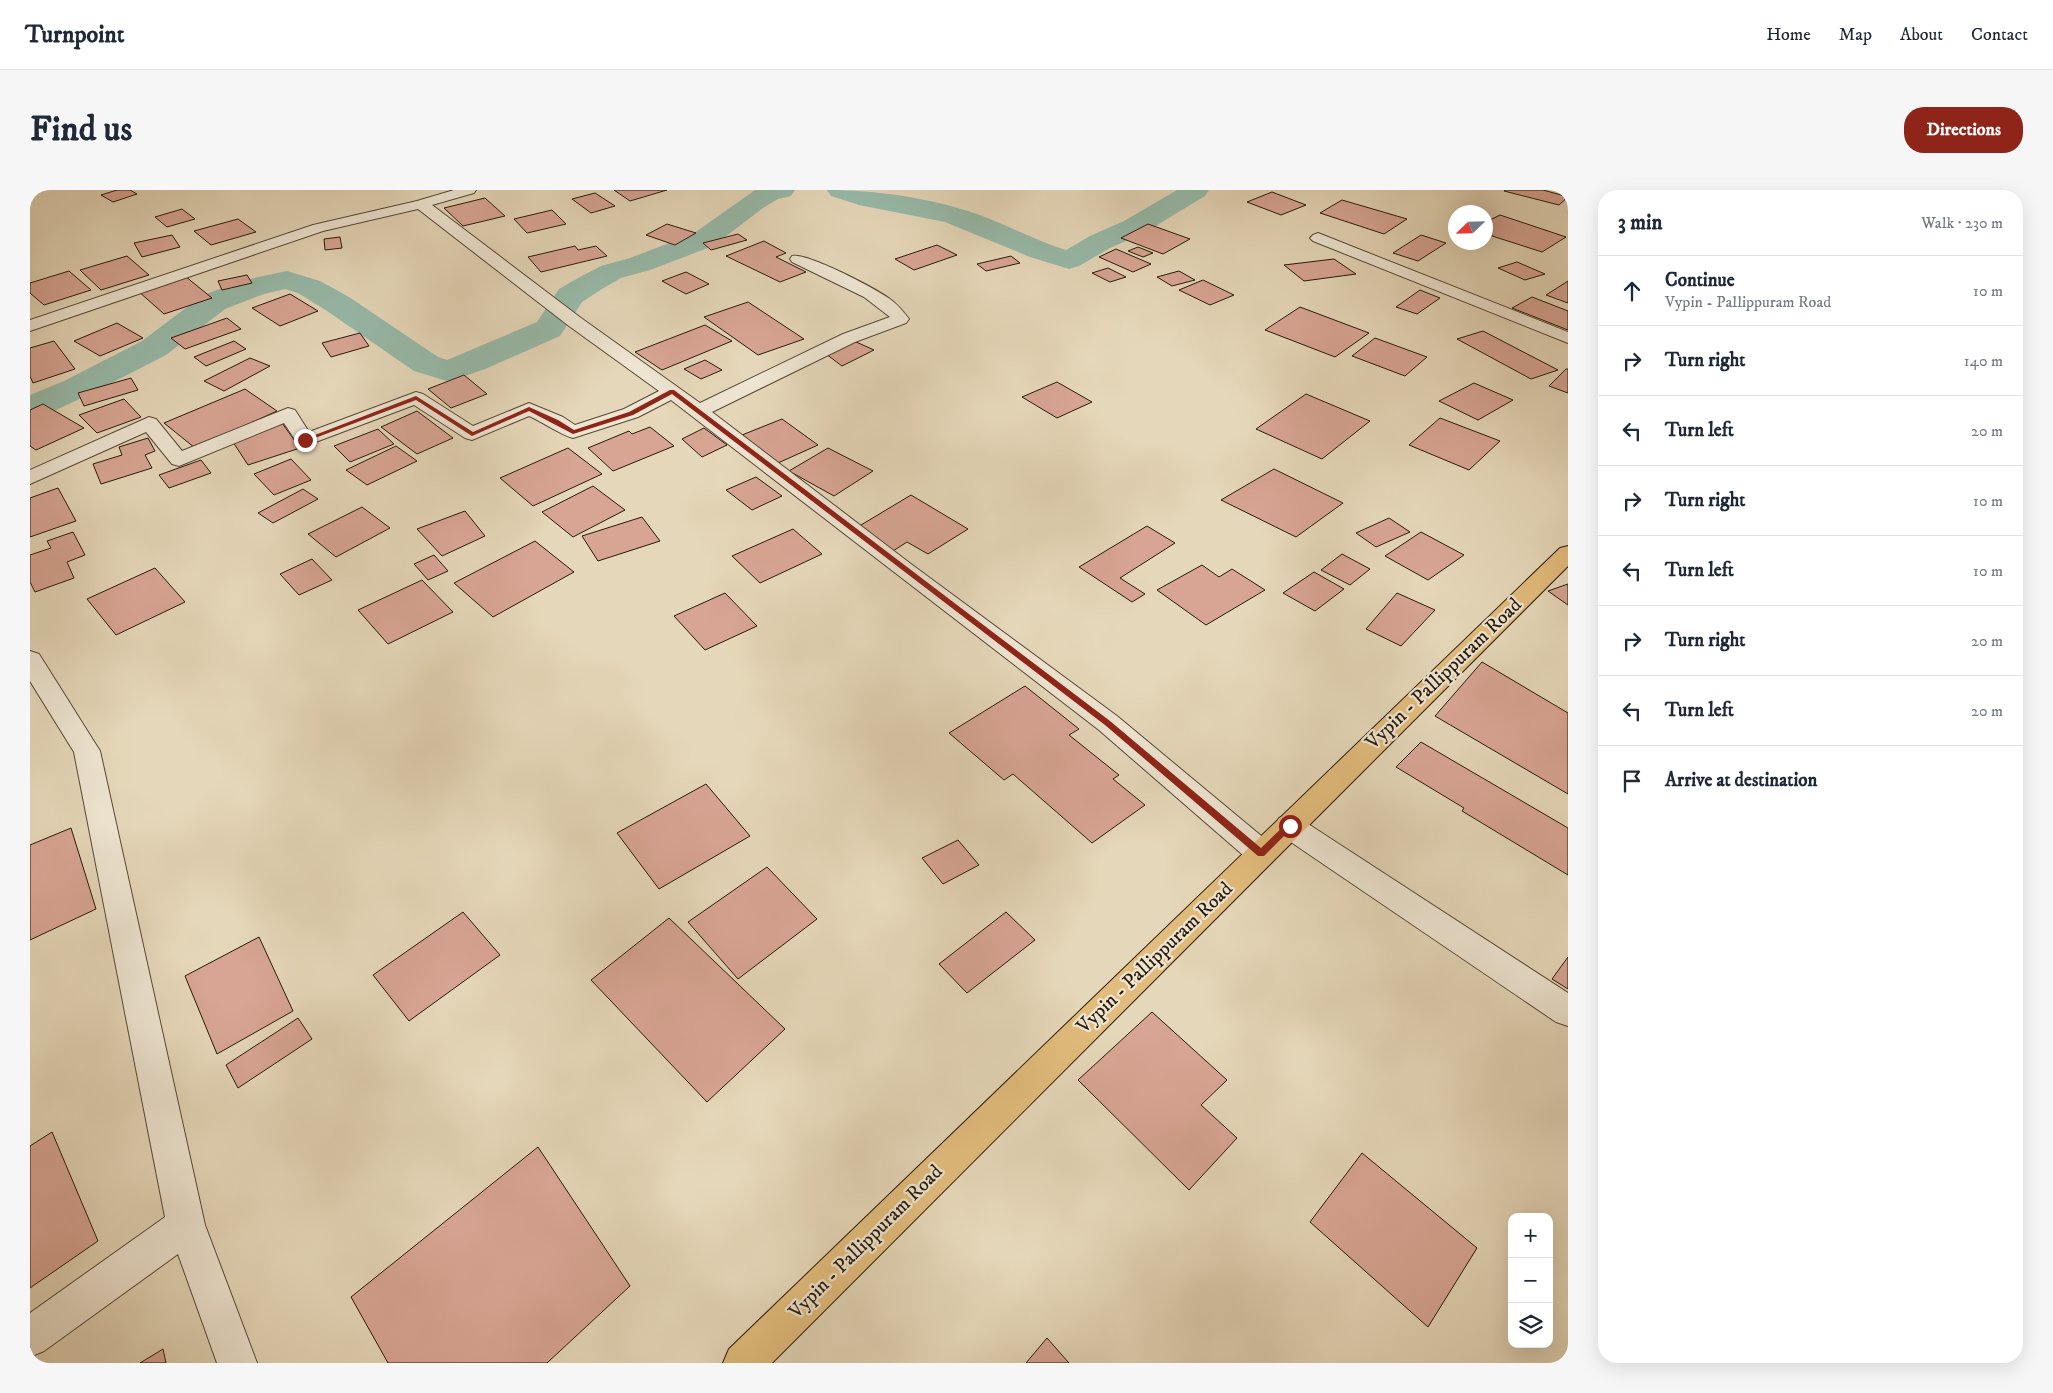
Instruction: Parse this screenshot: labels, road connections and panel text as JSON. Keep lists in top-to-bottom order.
{
  "streets": {
    "main road": ["Vypin - Pallippuram Road"]
  },
  "north": "bottom left",
  "page": {
    "header": "Turnpoint",
    "nav": [
      "Home",
      "Map",
      "About",
      "Contact"
    ],
    "buttons": "Directions",
    "title": "Find us",
    "heading": ["3 min", "Walk · 230 m"],
    "list": [
      ["Continue", "Vypin - Pallippuram Road", "10 m"],
      ["Turn right", "140 m"],
      ["Turn left", "20 m"],
      ["Turn right", "10 m"],
      ["Turn left", "10 m"],
      ["Turn right", "20 m"],
      ["Turn left", "20 m"],
      "Arrive at destination"
    ],
    "map_buttons": ["+", "−"]
  }
}
